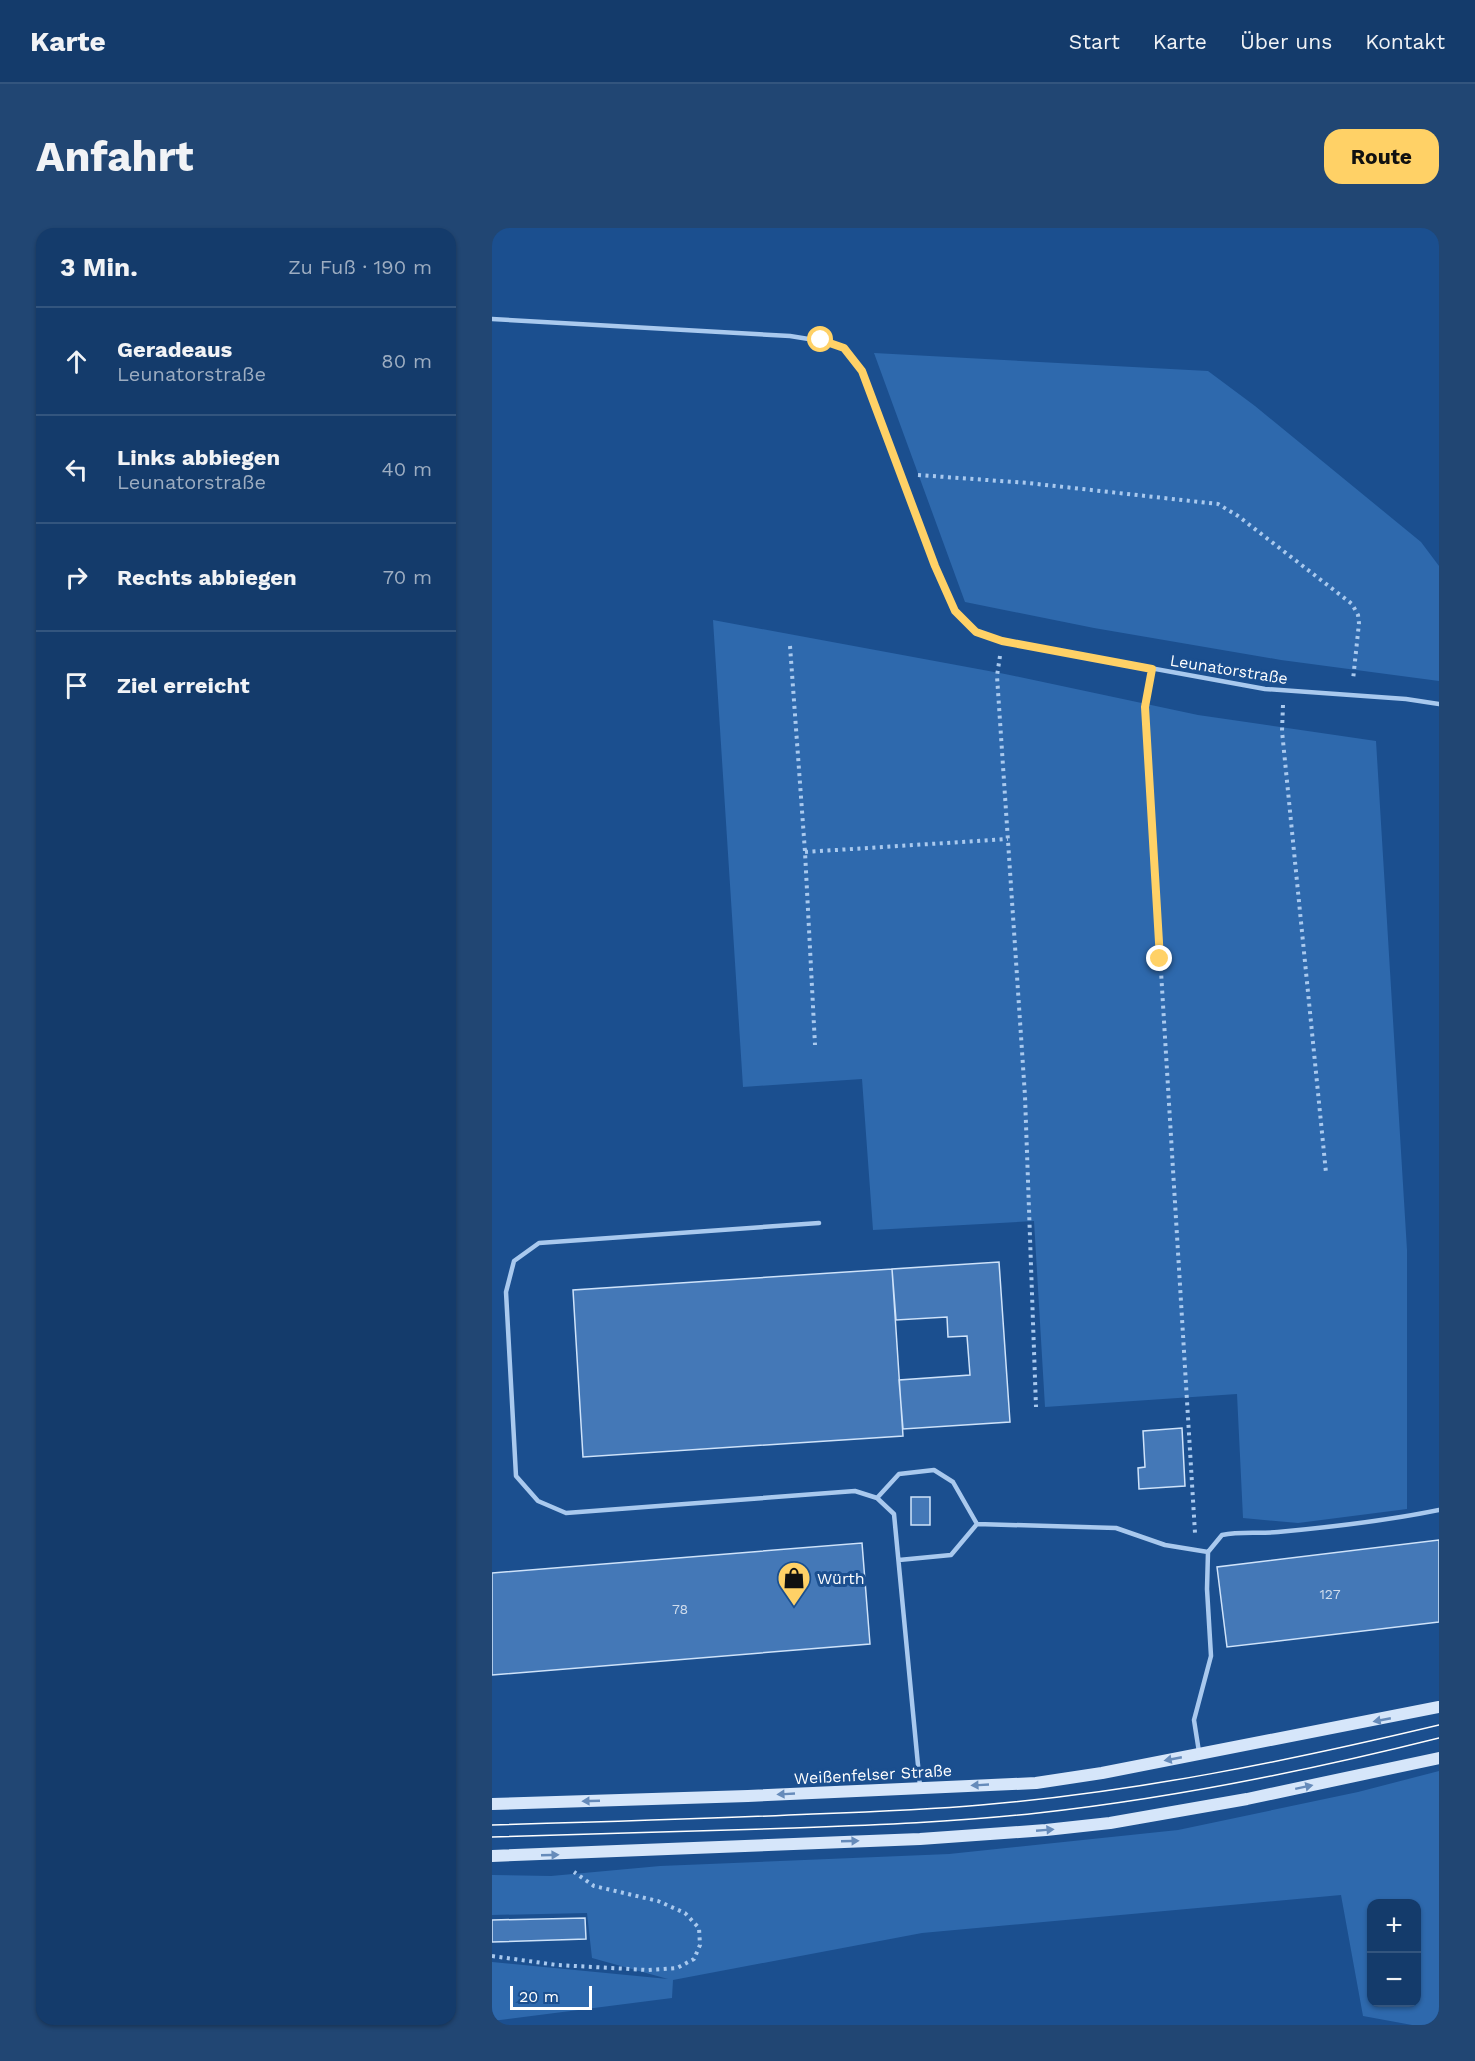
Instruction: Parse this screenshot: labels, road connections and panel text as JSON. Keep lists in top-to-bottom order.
{
  "streets": {
    "main road": ["Weißenfelser Straße"],
    "lane": ["Leunatorstraße"]
  },
  "places": {
    "shop": ["Würth"]
  },
  "house_numbers": ["127", "78"],
  "scale_bar": "20 m",
  "page": {
    "header": "Karte",
    "nav": [
      "Start",
      "Karte",
      "Über uns",
      "Kontakt"
    ],
    "buttons": "Route",
    "title": "Anfahrt",
    "heading": ["3 Min.", "Zu Fuß · 190 m"],
    "list": [
      ["Geradeaus", "Leunatorstraße", "80 m"],
      ["Links abbiegen", "Leunatorstraße", "40 m"],
      ["Rechts abbiegen", "70 m"],
      "Ziel erreicht"
    ],
    "map_buttons": ["+", "−"],
    "scale": "20 m"
  }
}
